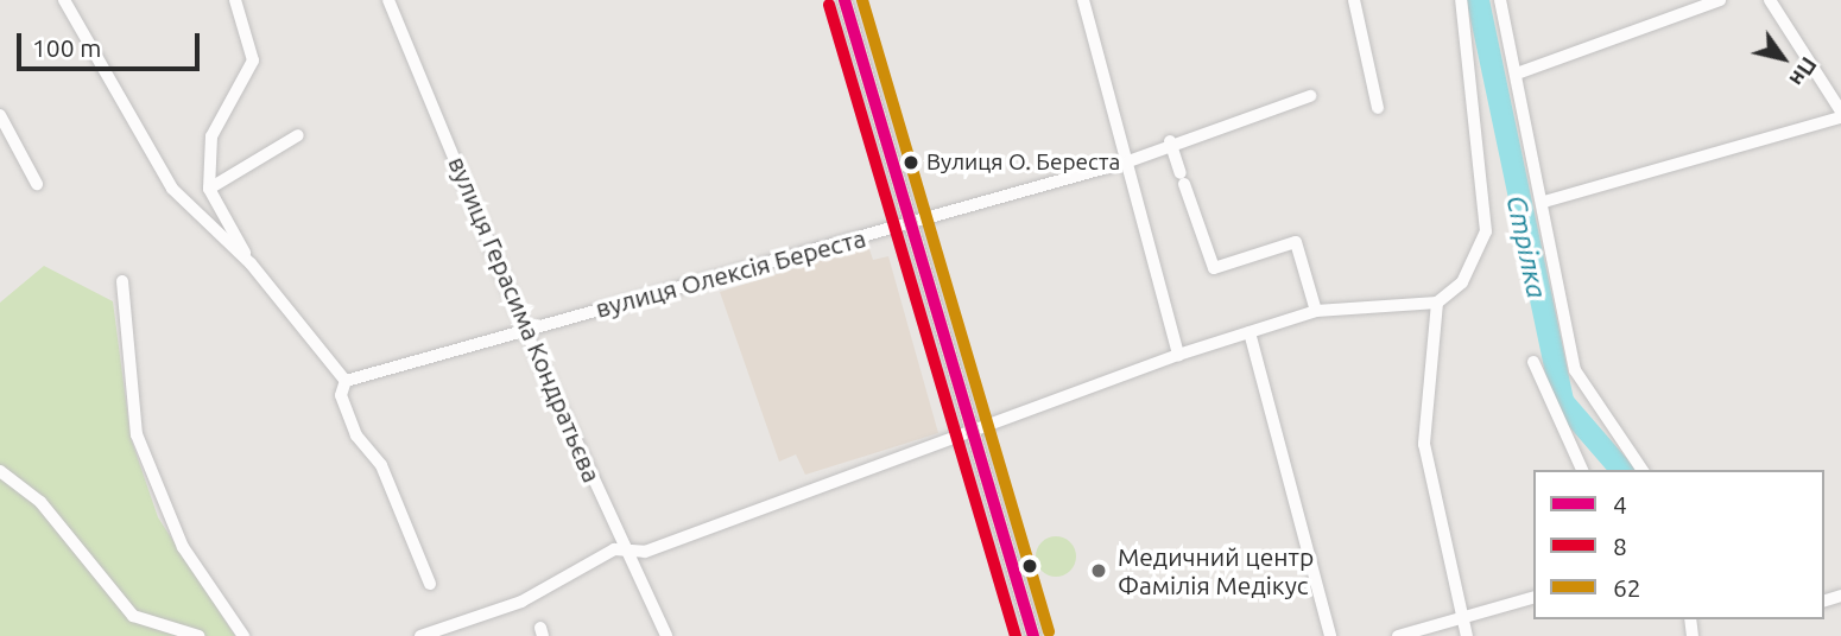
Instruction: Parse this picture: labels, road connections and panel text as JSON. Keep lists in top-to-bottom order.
{
  "streets": {
    "street": ["вулиця Олексія Береста", "вулиця Герасима Кондратьєва"]
  },
  "crossings": [
    ["вулиця Олексія Береста", "вулиця Герасима Кондратьєва"]
  ],
  "water": ["Стрілка"],
  "places": ["Вулиця О. Береста", "Медичний центр Фамілія Медікус"],
  "lines": ["transit line 4", "transit line 62", "transit line 8"],
  "legend": ["4", "8", "62"],
  "scale_bar": "100 m",
  "north": "bottom right"
}
